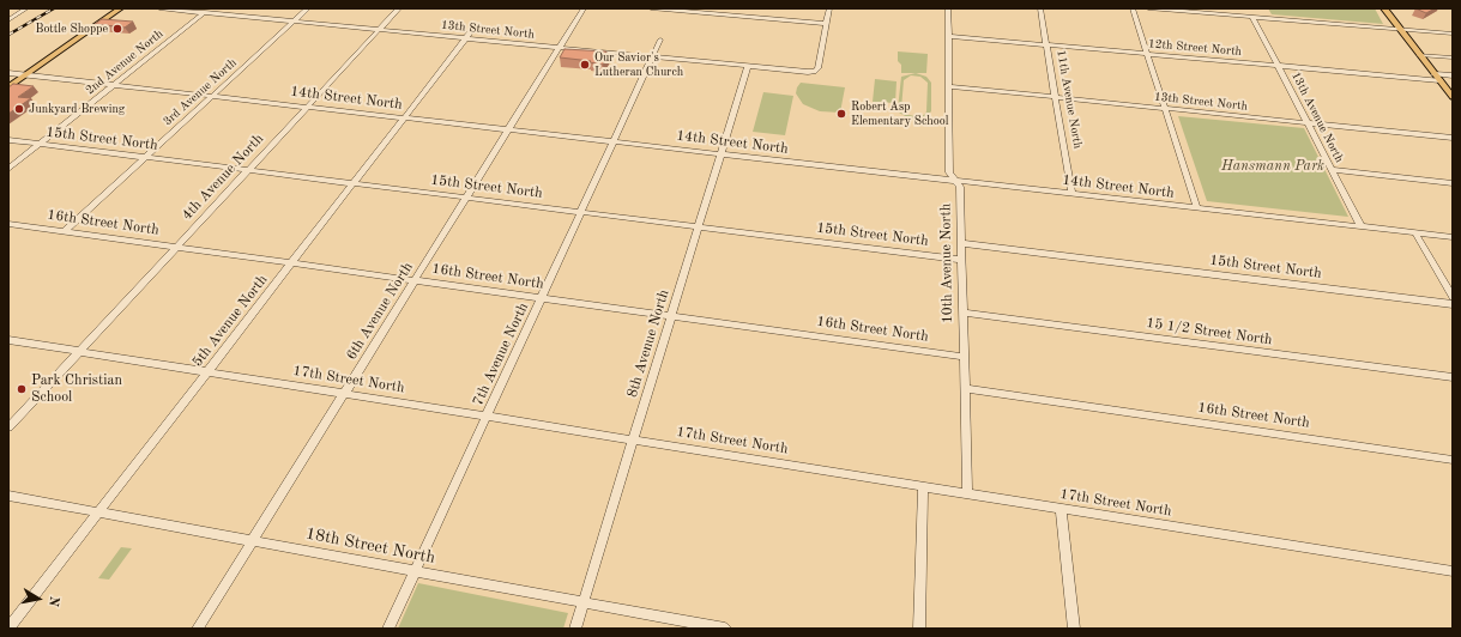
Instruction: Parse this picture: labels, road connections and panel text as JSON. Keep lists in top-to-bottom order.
{
  "streets": {
    "street": [
      "13th Street North",
      "12th Street North",
      "2nd Avenue North",
      "3rd Avenue North",
      "14th Street North",
      "11th Avenue North",
      "13th Avenue North",
      "15th Street North",
      "4th Avenue North",
      "16th Street North",
      "10th Avenue North",
      "6th Avenue North",
      "5th Avenue North",
      "15 1/2 Street North",
      "8th Avenue North",
      "7th Avenue North",
      "17th Street North",
      "18th Street North"
    ]
  },
  "crossings": [
    ["13th Street North", "2nd Avenue North"],
    ["13th Street North", "3rd Avenue North"],
    ["13th Street North", "11th Avenue North"],
    ["13th Street North", "13th Avenue North"],
    ["13th Street North", "4th Avenue North"],
    ["13th Street North", "10th Avenue North"],
    ["13th Street North", "6th Avenue North"],
    ["13th Street North", "5th Avenue North"],
    ["13th Street North", "8th Avenue North"],
    ["13th Street North", "7th Avenue North"],
    ["12th Street North", "11th Avenue North"],
    ["12th Street North", "13th Avenue North"],
    ["12th Street North", "10th Avenue North"],
    ["2nd Avenue North", "14th Street North"],
    ["2nd Avenue North", "15th Street North"],
    ["3rd Avenue North", "14th Street North"],
    ["3rd Avenue North", "15th Street North"],
    ["3rd Avenue North", "16th Street North"],
    ["14th Street North", "11th Avenue North"],
    ["14th Street North", "13th Avenue North"],
    ["14th Street North", "4th Avenue North"],
    ["14th Street North", "10th Avenue North"],
    ["14th Street North", "6th Avenue North"],
    ["14th Street North", "5th Avenue North"],
    ["14th Street North", "8th Avenue North"],
    ["14th Street North", "7th Avenue North"],
    ["15th Street North", "4th Avenue North"],
    ["15th Street North", "10th Avenue North"],
    ["15th Street North", "6th Avenue North"],
    ["15th Street North", "5th Avenue North"],
    ["15th Street North", "8th Avenue North"],
    ["15th Street North", "7th Avenue North"],
    ["4th Avenue North", "16th Street North"],
    ["4th Avenue North", "17th Street North"],
    ["16th Street North", "10th Avenue North"],
    ["16th Street North", "6th Avenue North"],
    ["16th Street North", "5th Avenue North"],
    ["16th Street North", "8th Avenue North"],
    ["16th Street North", "7th Avenue North"],
    ["10th Avenue North", "15 1/2 Street North"],
    ["10th Avenue North", "17th Street North"],
    ["6th Avenue North", "17th Street North"],
    ["6th Avenue North", "18th Street North"],
    ["5th Avenue North", "17th Street North"],
    ["5th Avenue North", "18th Street North"],
    ["8th Avenue North", "17th Street North"],
    ["8th Avenue North", "18th Street North"],
    ["7th Avenue North", "17th Street North"],
    ["7th Avenue North", "18th Street North"]
  ],
  "parks": ["Hansmann Park"],
  "places": [
    "Bottle Shoppe",
    "Our Savior's Lutheran Church",
    "Junkyard Brewing",
    "Robert Asp Elementary School",
    "Park Christian School"
  ],
  "north": "right"
}
